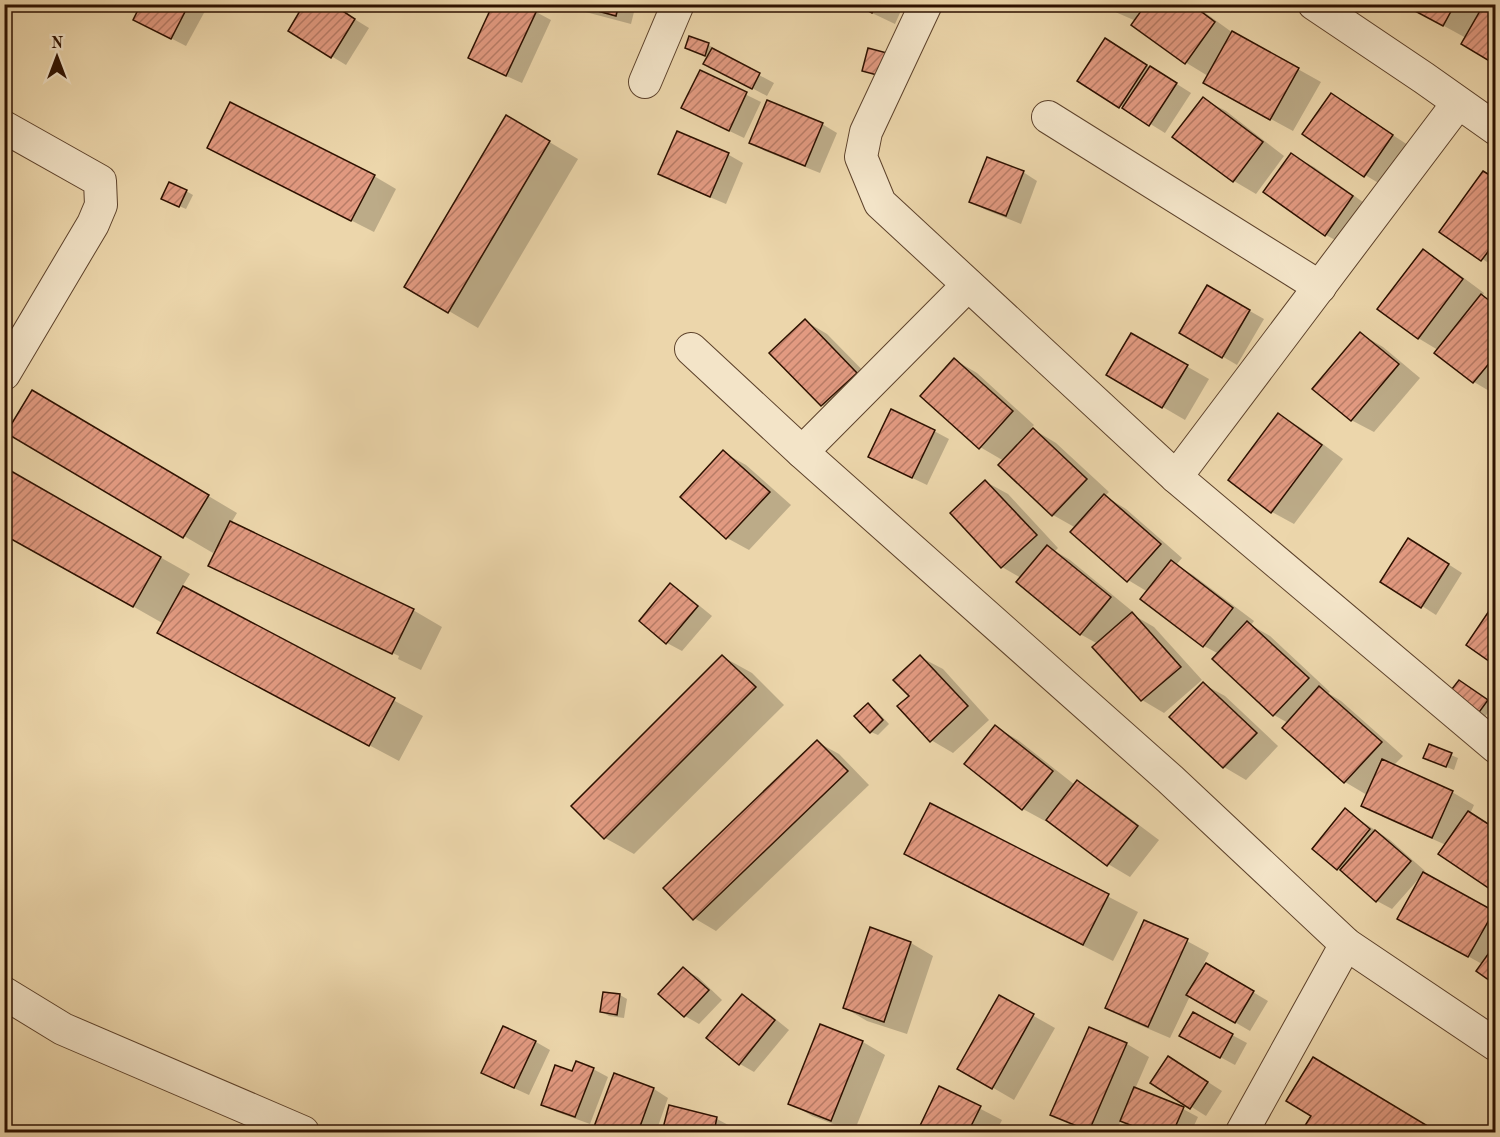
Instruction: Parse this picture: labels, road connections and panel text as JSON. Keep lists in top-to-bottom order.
{
  "north": "top"
}
